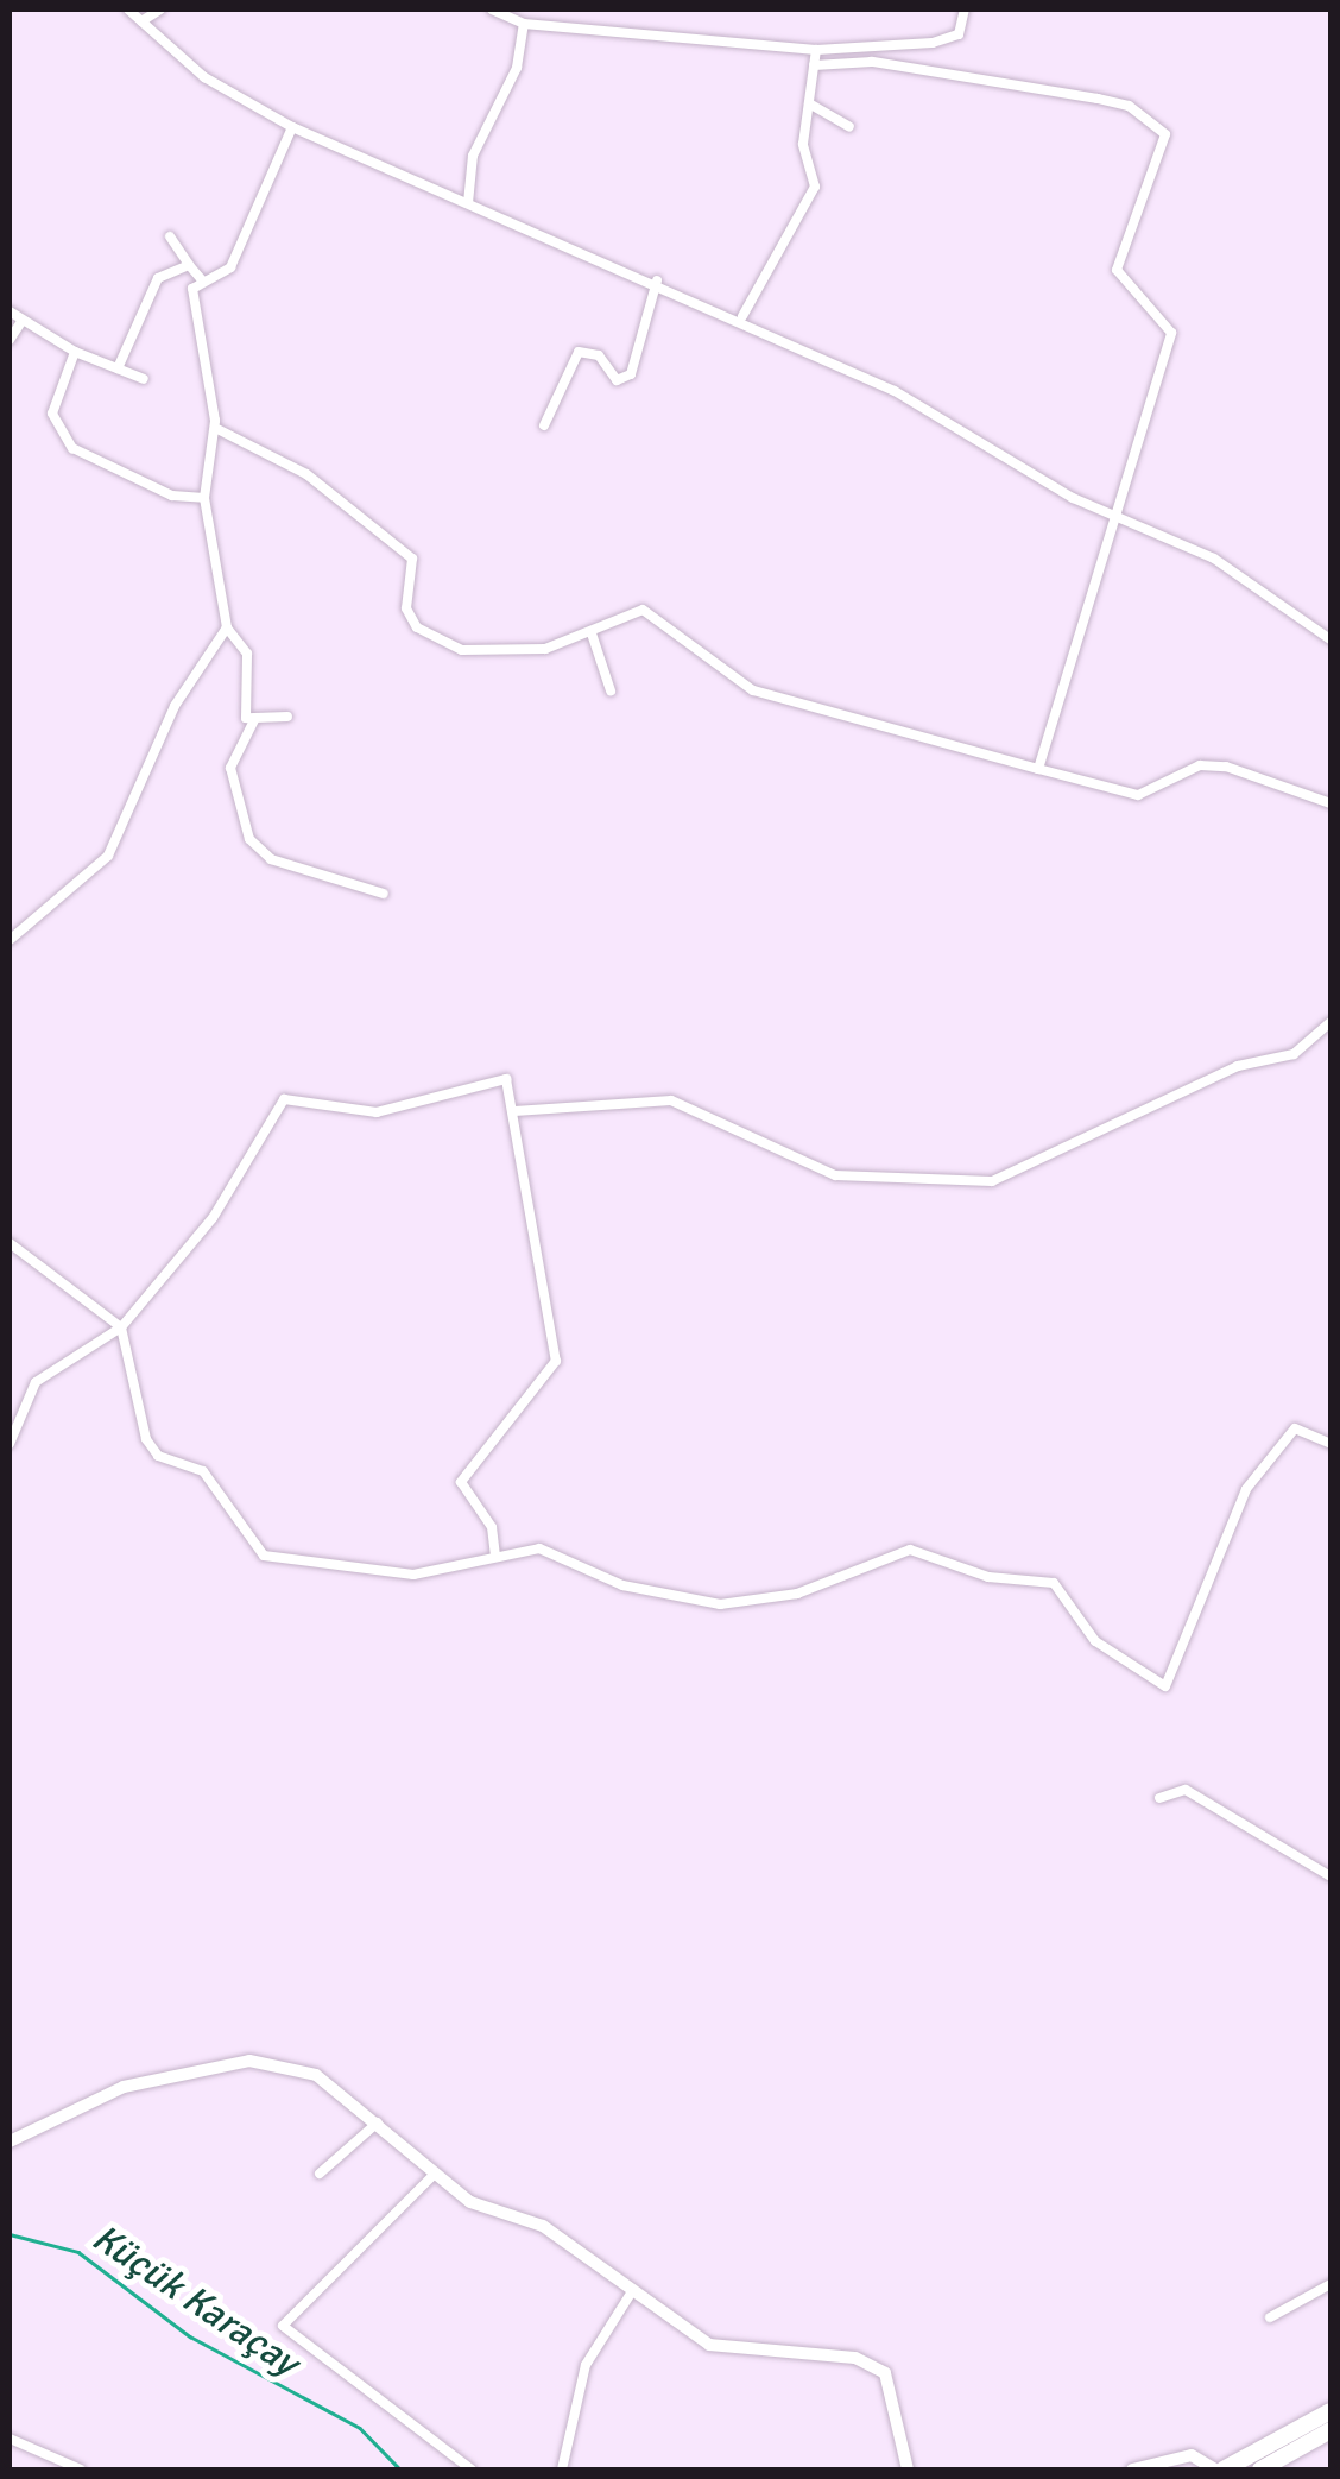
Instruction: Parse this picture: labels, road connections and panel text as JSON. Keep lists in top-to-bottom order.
{
  "water": ["Küçük Karaçay"]
}
